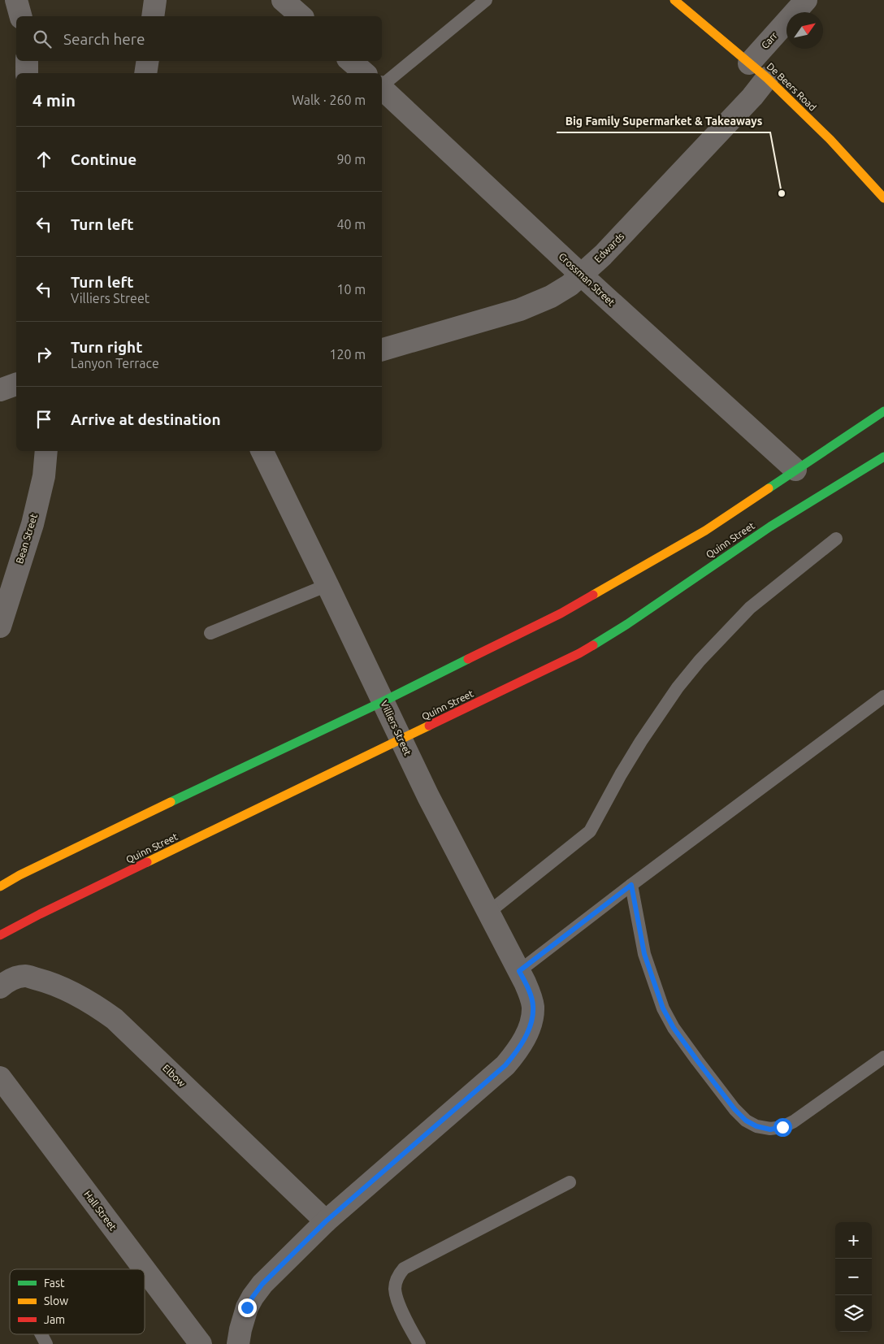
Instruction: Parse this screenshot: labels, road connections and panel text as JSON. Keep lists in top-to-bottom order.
{
  "streets": {
    "main road": ["De Beers Road", "Quinn Street"],
    "street": [
      "Carr",
      "Edwards",
      "Crossman Street",
      "Bean Street",
      "Villiers Street",
      "Elbow",
      "Hall Street"
    ]
  },
  "crossings": [
    ["Carr", "De Beers Road"],
    ["De Beers Road", "Edwards"],
    ["Edwards", "Crossman Street"],
    ["Quinn Street", "Villiers Street"],
    ["Villiers Street", "Elbow"]
  ],
  "places": ["Big Family Supermarket & Takeaways"],
  "legend": ["Fast", "Slow", "Jam"],
  "north": "top right",
  "page": {
    "search": "Search here",
    "heading": ["4 min", "Walk · 260 m"],
    "list": [
      ["Continue", "90 m"],
      ["Turn left", "40 m"],
      ["Turn left", "Villiers Street", "10 m"],
      ["Turn right", "Lanyon Terrace", "120 m"],
      "Arrive at destination"
    ],
    "map_buttons": ["+", "−"]
  }
}
